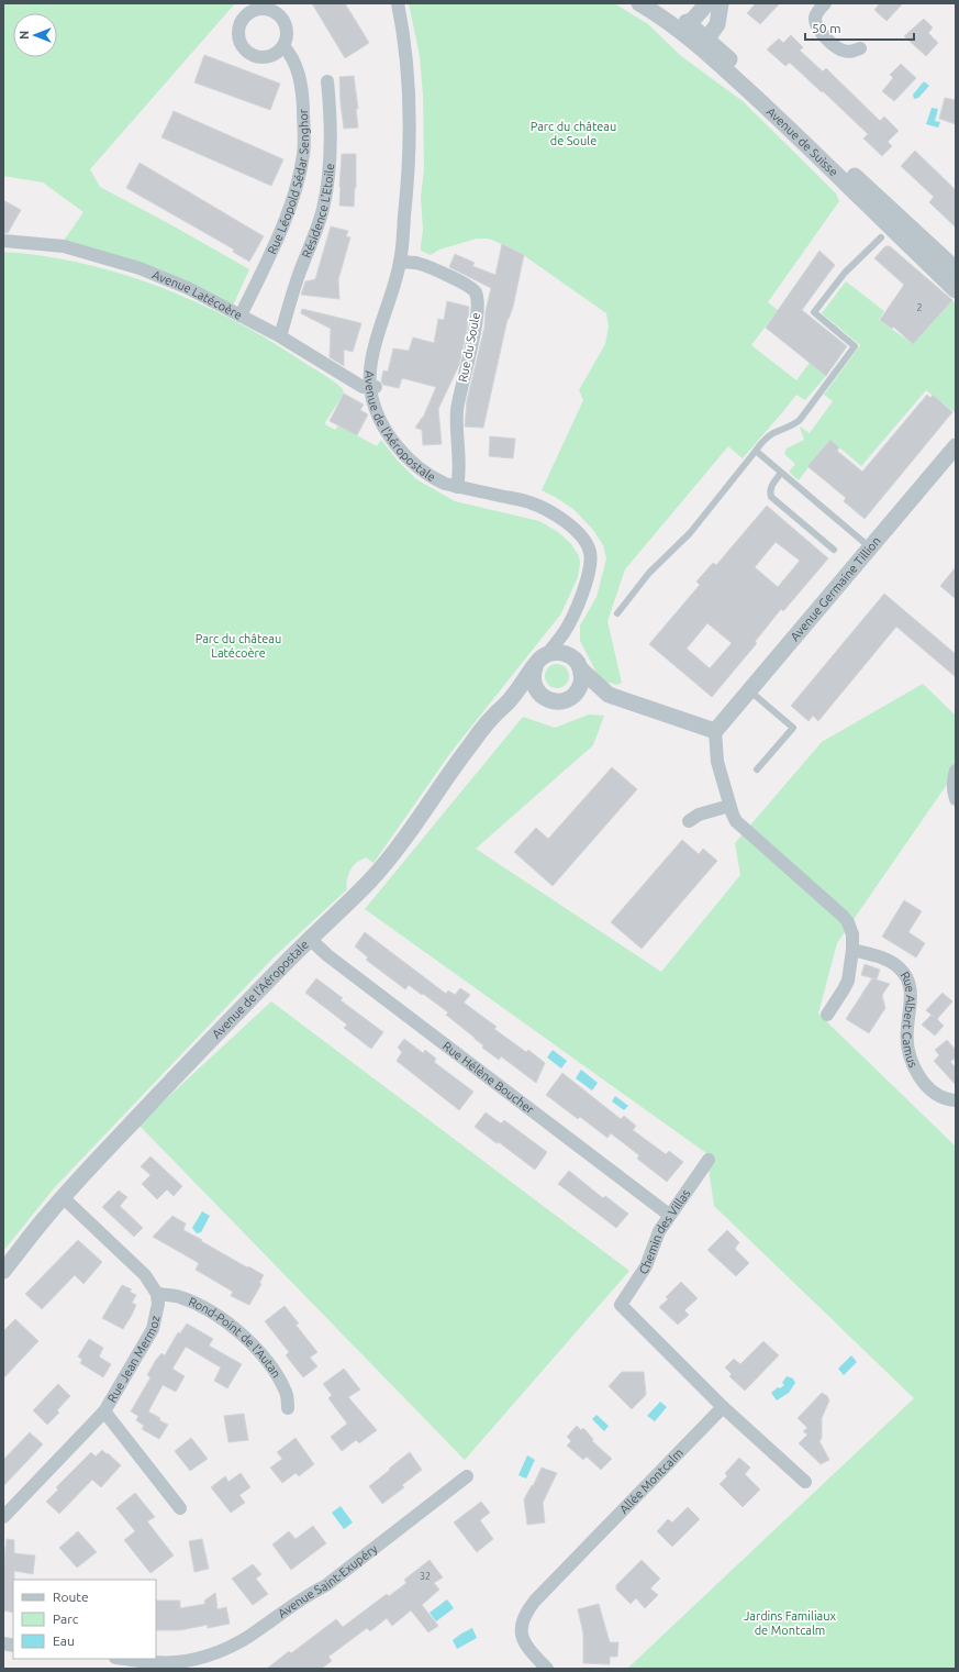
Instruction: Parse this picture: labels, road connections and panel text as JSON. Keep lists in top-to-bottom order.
{
  "streets": {
    "street": [
      "Avenue de Suisse",
      "Rue Léopold Sédar Senghor",
      "Résidence L'Etoile",
      "Avenue Latécoère",
      "Rue du Soule",
      "Avenue de l'Aéropostale",
      "Avenue Germaine Tillion",
      "Rue Albert Camus",
      "Rue Hélène Boucher",
      "Chemin des Villas",
      "Rond-Point de l'Autan",
      "Rue Jean Mermoz",
      "Allée Montcalm",
      "Avenue Saint-Exupéry"
    ]
  },
  "crossings": [
    ["Rue Léopold Sédar Senghor", "Avenue Latécoère"],
    ["Résidence L'Etoile", "Avenue Latécoère"],
    ["Avenue Latécoère", "Avenue de l'Aéropostale"],
    ["Rue du Soule", "Avenue de l'Aéropostale"],
    ["Avenue de l'Aéropostale", "Rue Hélène Boucher"],
    ["Rue Hélène Boucher", "Chemin des Villas"],
    ["Chemin des Villas", "Allée Montcalm"],
    ["Rond-Point de l'Autan", "Rue Jean Mermoz"]
  ],
  "parks": ["Parc du château de Soule", "Parc du château Latécoère", "Jardins Familiaux de Montcalm"],
  "house_numbers": ["2", "32"],
  "legend": ["Route", "Parc", "Eau"],
  "scale_bar": "50 m",
  "north": "left"
}
